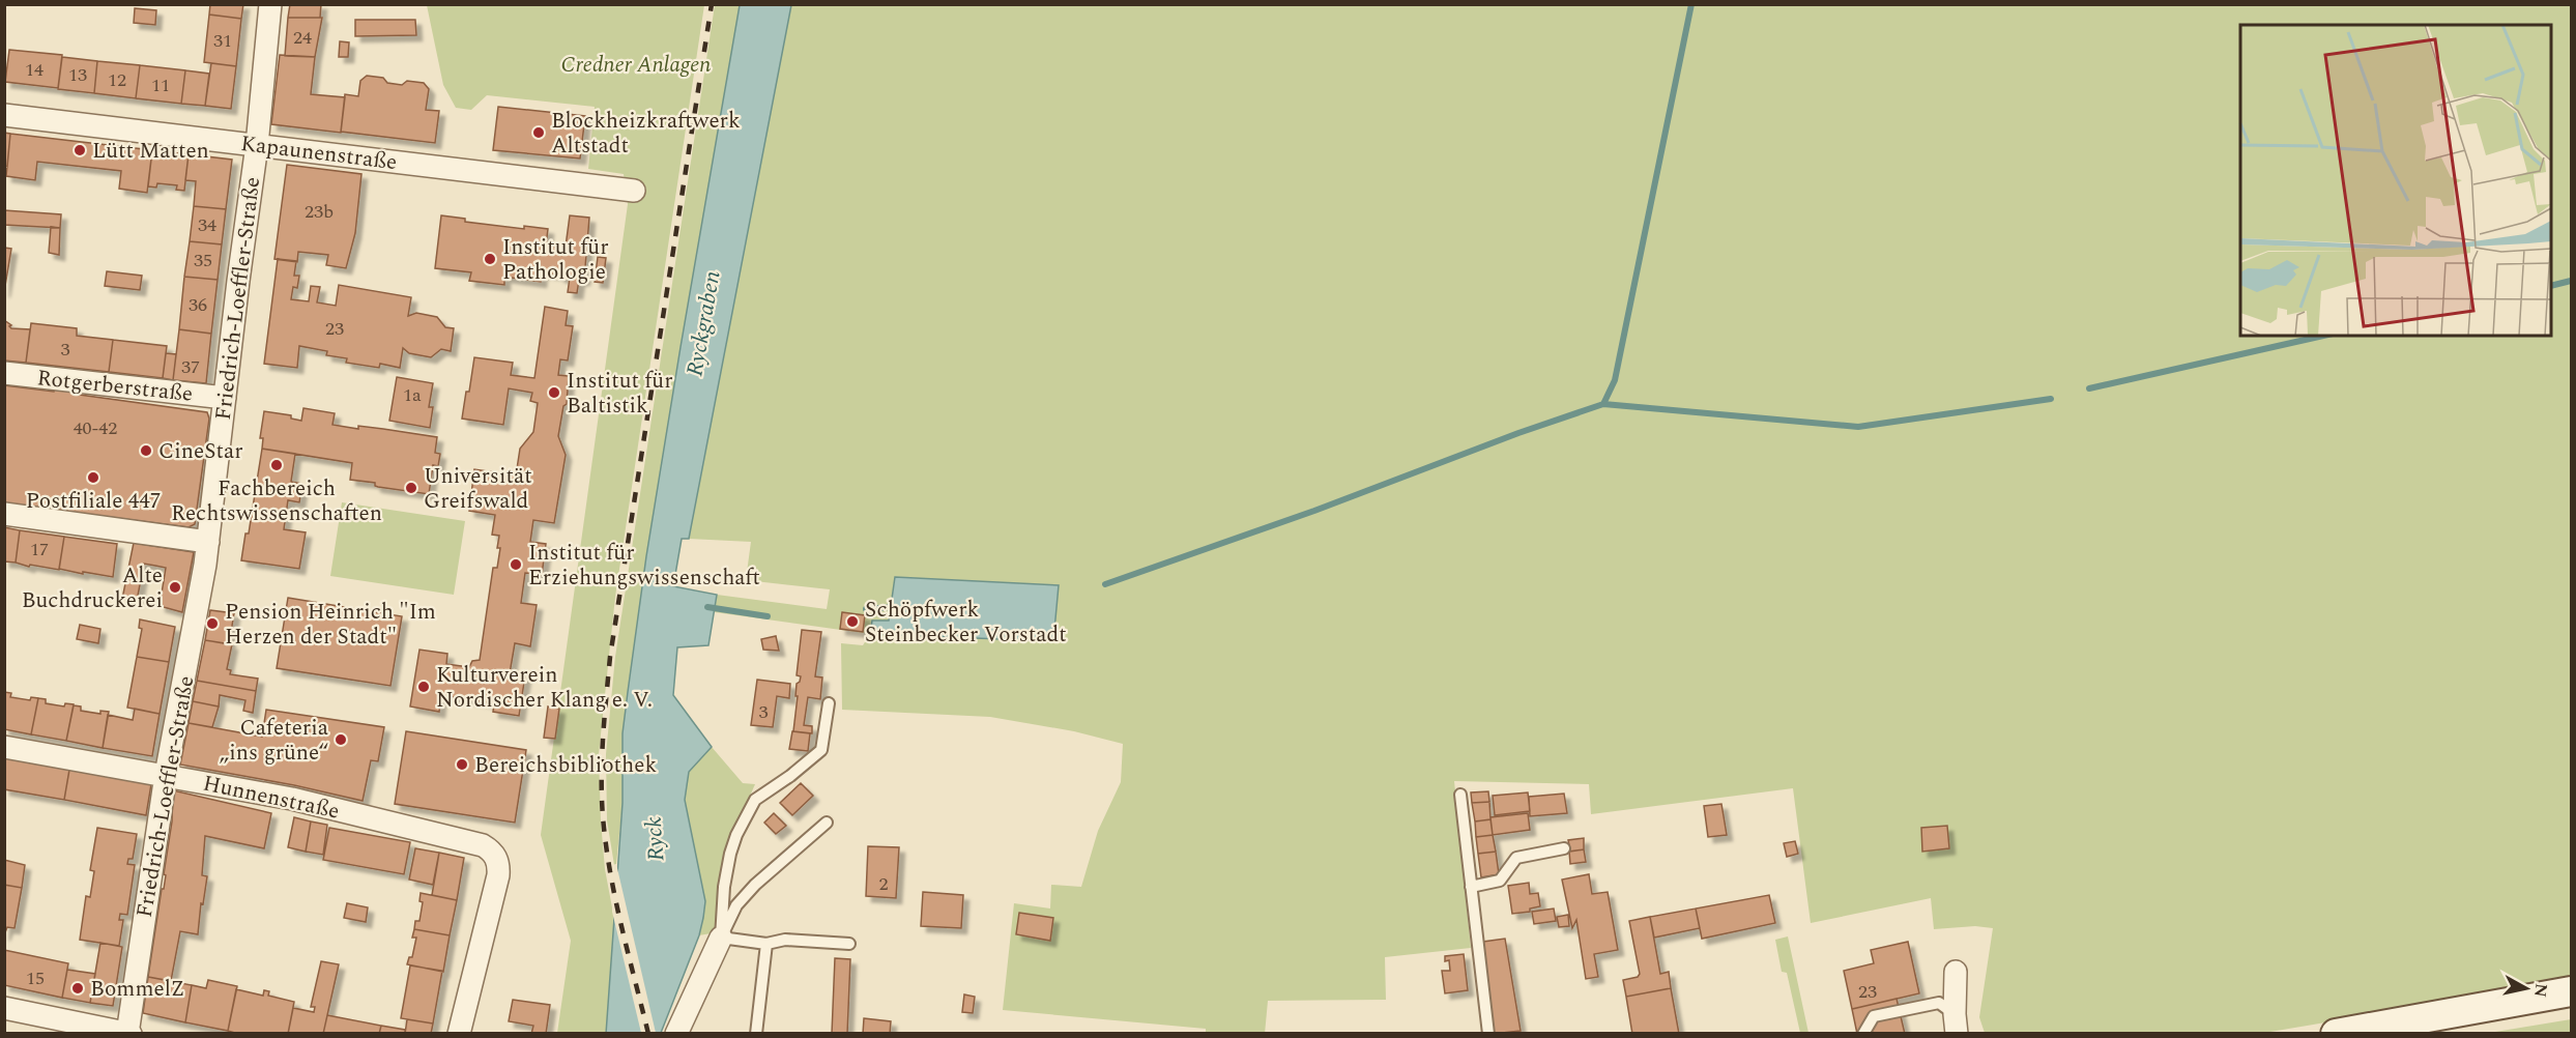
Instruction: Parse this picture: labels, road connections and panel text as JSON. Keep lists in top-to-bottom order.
{
  "streets": {
    "street": [
      "Kapaunenstraße",
      "Friedrich-Loeffler-Straße",
      "Rotgerberstraße",
      "Hunnenstraße"
    ]
  },
  "crossings": [
    ["Kapaunenstraße", "Friedrich-Loeffler-Straße"],
    ["Friedrich-Loeffler-Straße", "Rotgerberstraße"],
    ["Friedrich-Loeffler-Straße", "Hunnenstraße"]
  ],
  "water": ["Ryckgraben", "Ryck"],
  "parks": ["Credner Anlagen"],
  "places": [
    "Blockheizkraftwerk Altstadt",
    "Lütt Matten",
    "Institut für Pathologie",
    "Institut für Baltistik",
    "CineStar",
    "Fachbereich Rechtswissenschaften",
    "Postfiliale 447",
    "Universität Greifswald",
    "Institut für Erziehungswissenschaft",
    "Alte Buchdruckerei",
    "Schöpfwerk Steinbecker Vorstadt",
    "Pension Heinrich \"Im Herzen der Stadt\"",
    "Kulturverein Nordischer Klang e. V.",
    "Cafeteria „ins grüne“",
    "Bereichsbibliothek",
    "BommelZ"
  ],
  "house_numbers": [
    "24",
    "31",
    "14",
    "13",
    "12",
    "11",
    "23b",
    "34",
    "35",
    "36",
    "23",
    "3",
    "37",
    "1a",
    "40-42",
    "17",
    "3",
    "2",
    "15",
    "23"
  ],
  "north": "right"
}
